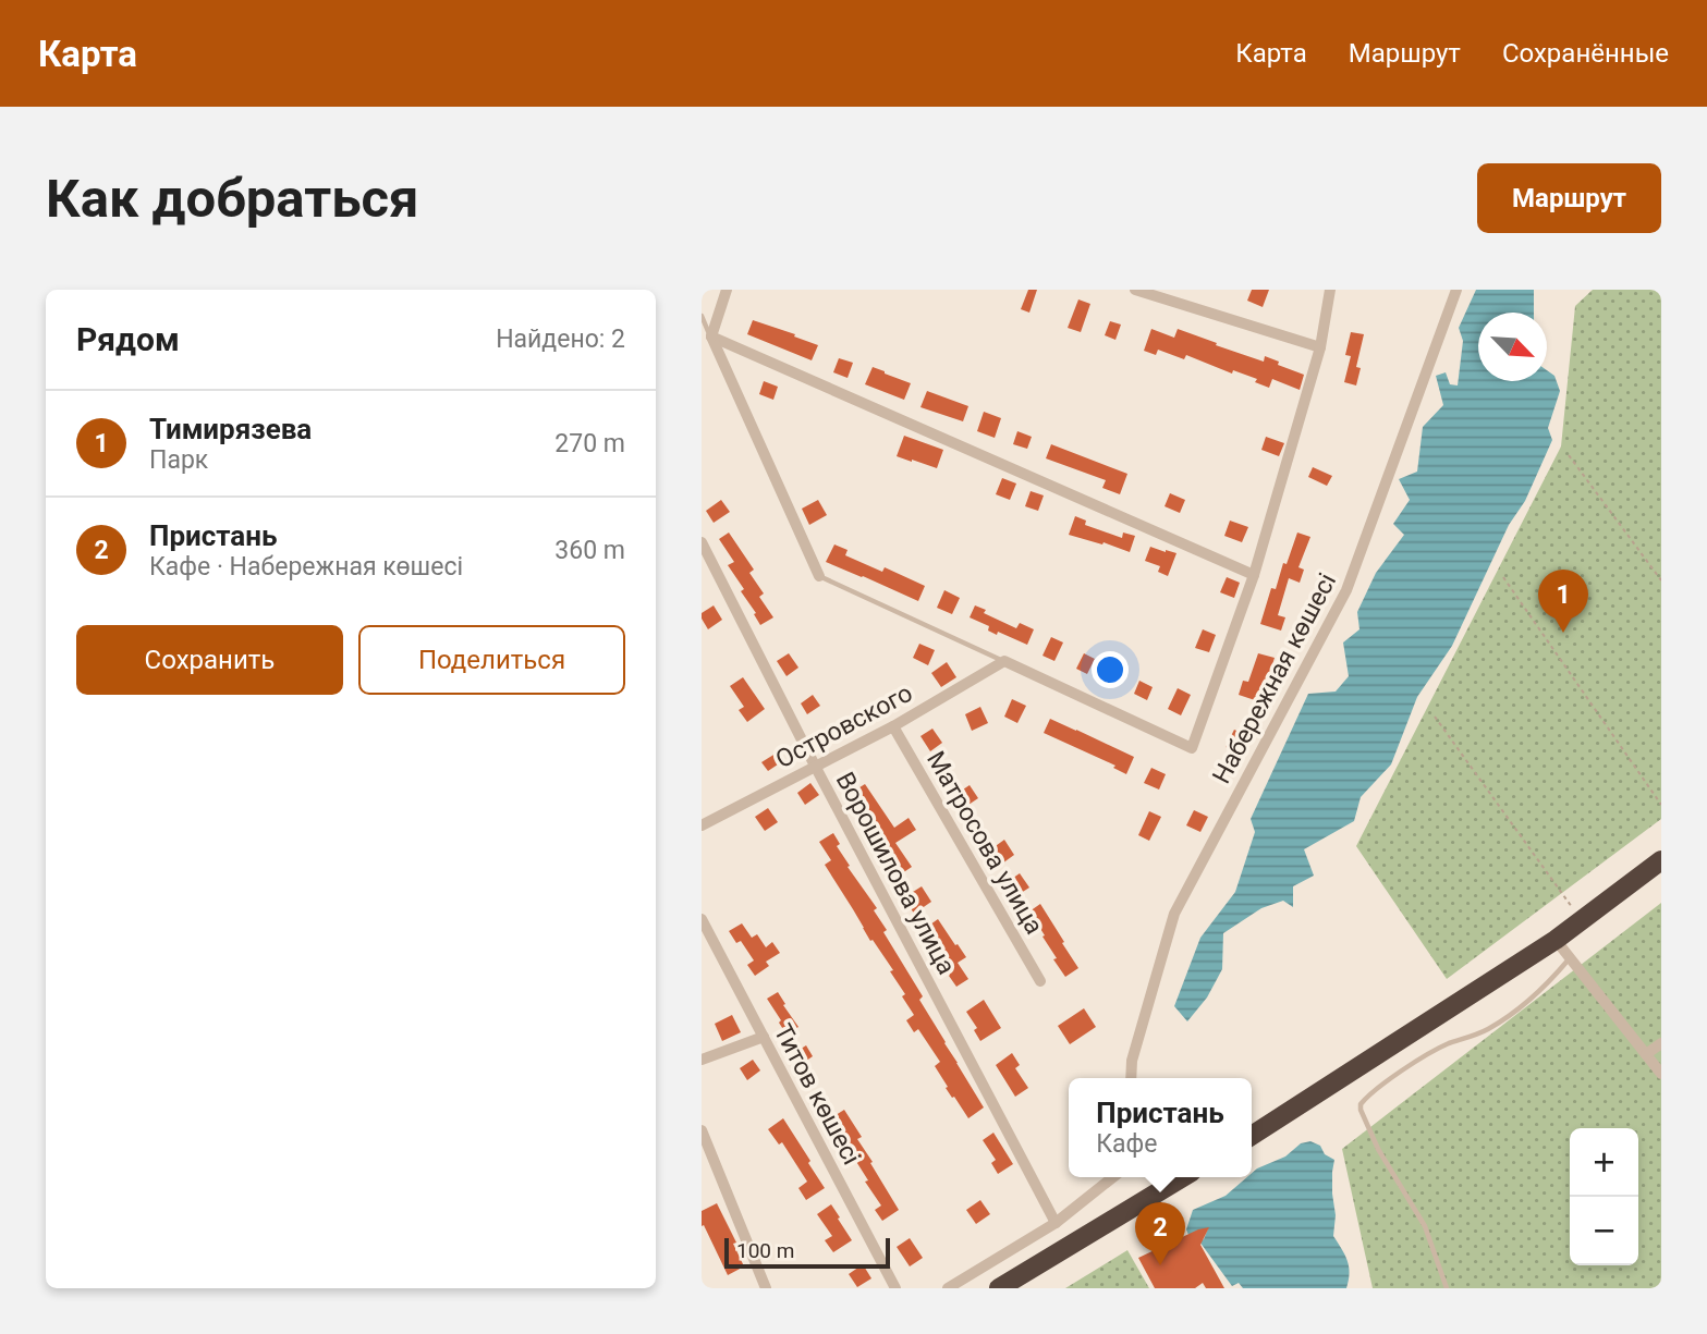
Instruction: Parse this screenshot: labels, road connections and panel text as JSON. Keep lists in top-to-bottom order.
{
  "streets": {
    "street": [
      "Набережная көшесі",
      "Островского",
      "Матросова улица",
      "Ворошилова улица",
      "Титов көшесі"
    ]
  },
  "crossings": [
    ["Набережная көшесі", "Островского"],
    ["Островского", "Матросова улица"],
    ["Островского", "Ворошилова улица"]
  ],
  "scale_bar": "100 m",
  "north": "bottom right",
  "page": {
    "header": "Карта",
    "nav": ["Карта", "Маршрут", "Сохранённые"],
    "buttons": [
      "Маршрут",
      ["Сохранить", "Поделиться"]
    ],
    "title": "Как добраться",
    "heading": ["Рядом", "Найдено: 2"],
    "list": [
      {
        "mark": "1",
        "name": "Тимирязева",
        "note": "Парк",
        "value": "270 m"
      },
      {
        "mark": "2",
        "name": "Пристань",
        "note": "Кафе · Набережная көшесі",
        "value": "360 m"
      }
    ],
    "pins": ["1", "2"],
    "popup": ["Пристань", "Кафе"],
    "map_buttons": ["+", "−"],
    "scale": "100 m"
  }
}
